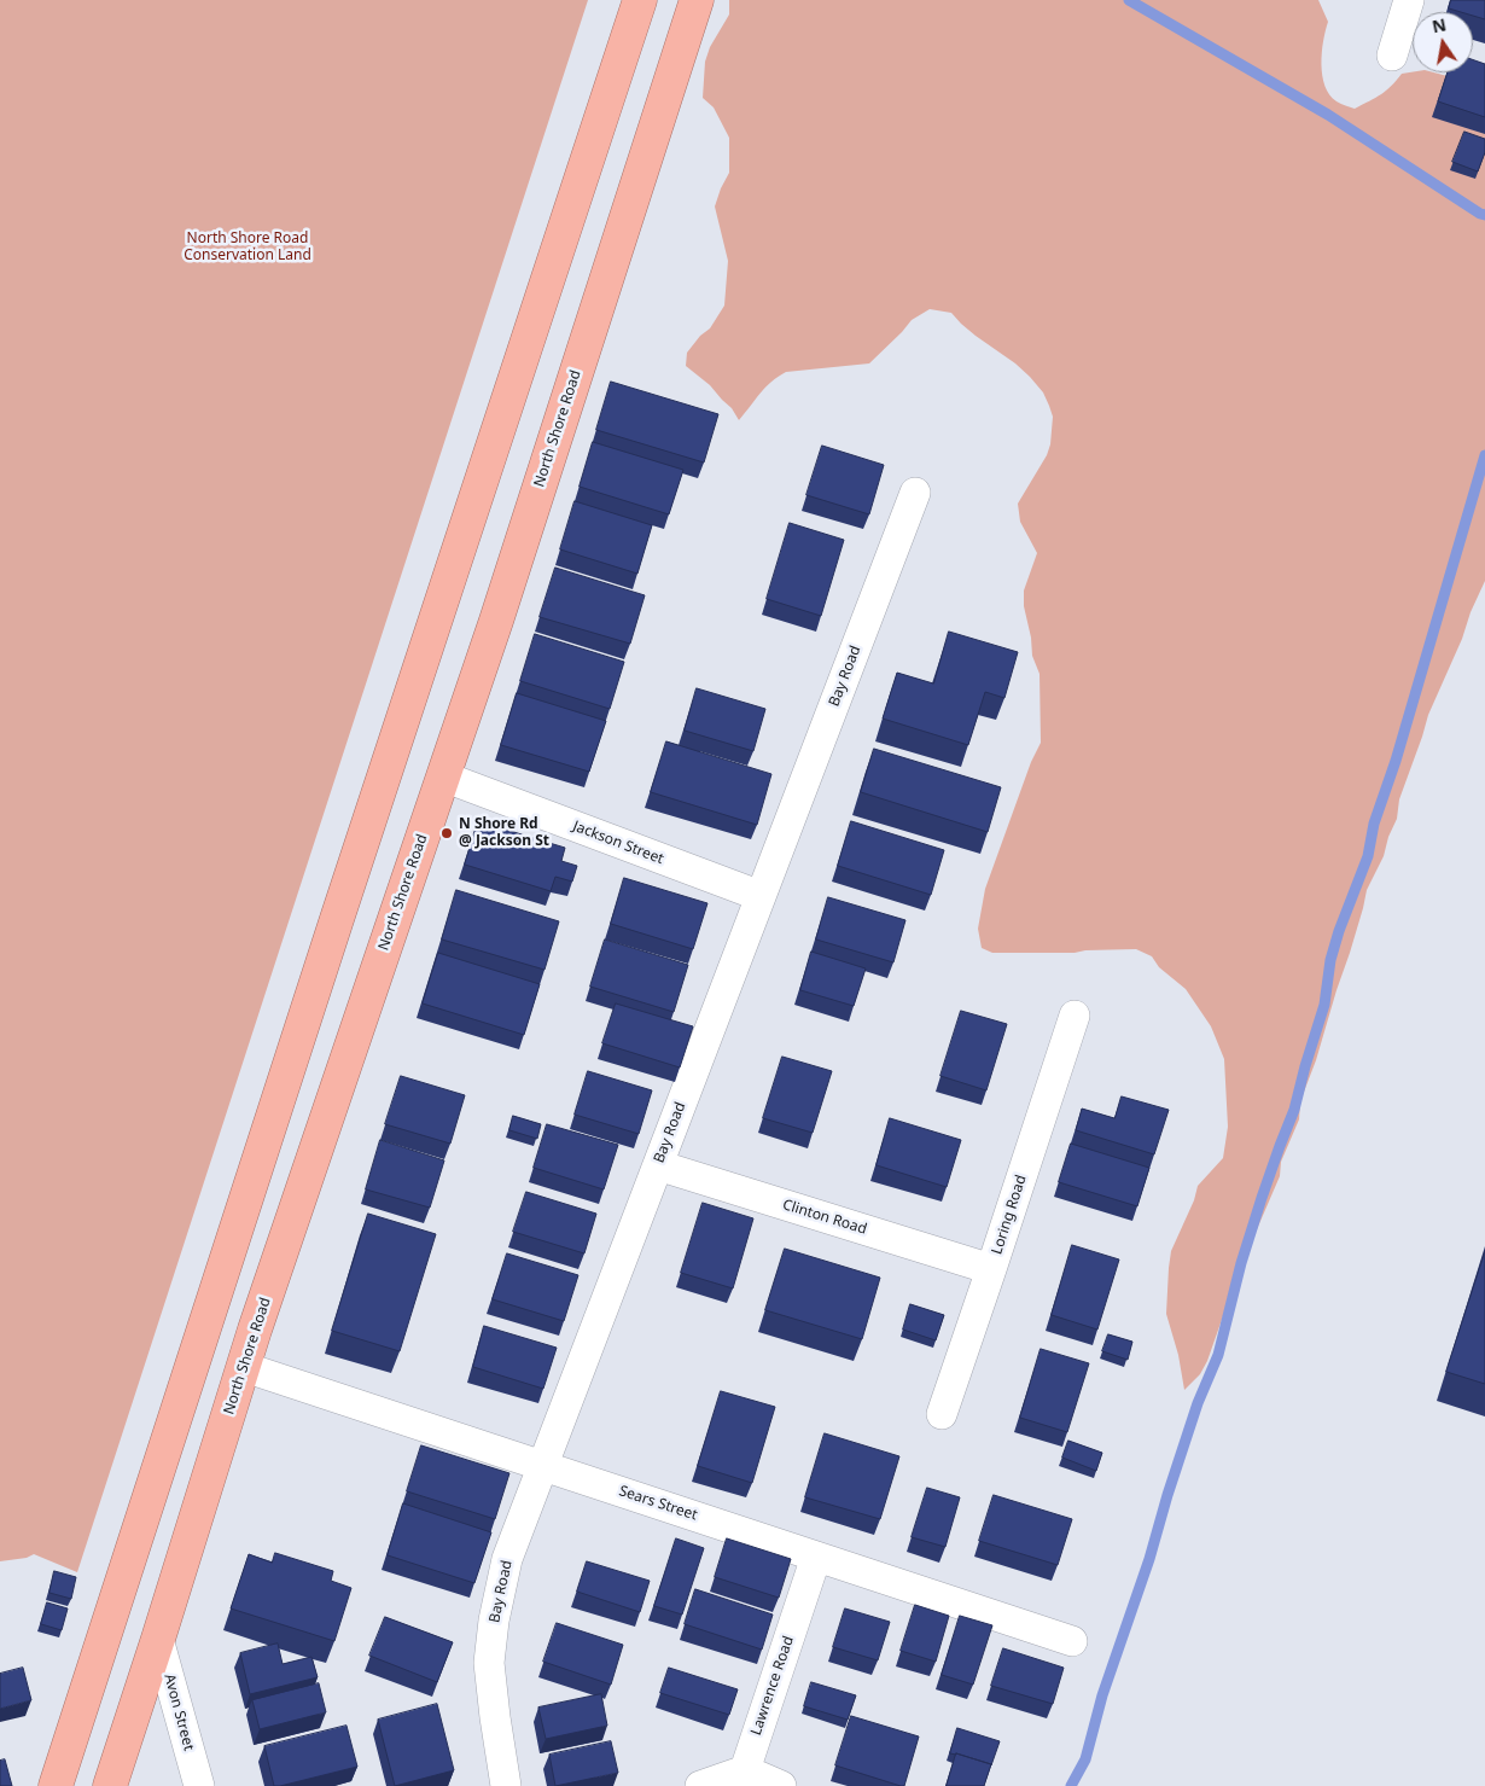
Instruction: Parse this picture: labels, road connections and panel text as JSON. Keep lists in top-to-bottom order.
{
  "streets": {
    "highway": ["North Shore Road"],
    "street": [
      "Bay Road",
      "Jackson Street",
      "Loring Road",
      "Clinton Road",
      "Sears Street",
      "Lawrence Road",
      "Avon Street"
    ]
  },
  "crossings": [
    ["North Shore Road", "Jackson Street"],
    ["North Shore Road", "Sears Street"],
    ["North Shore Road", "Avon Street"],
    ["Bay Road", "Jackson Street"],
    ["Bay Road", "Clinton Road"],
    ["Bay Road", "Sears Street"],
    ["Loring Road", "Clinton Road"],
    ["Sears Street", "Lawrence Road"]
  ],
  "parks": ["North Shore Road Conservation Land"],
  "places": ["N Shore Rd @ Jackson St"],
  "north": "top"
}
